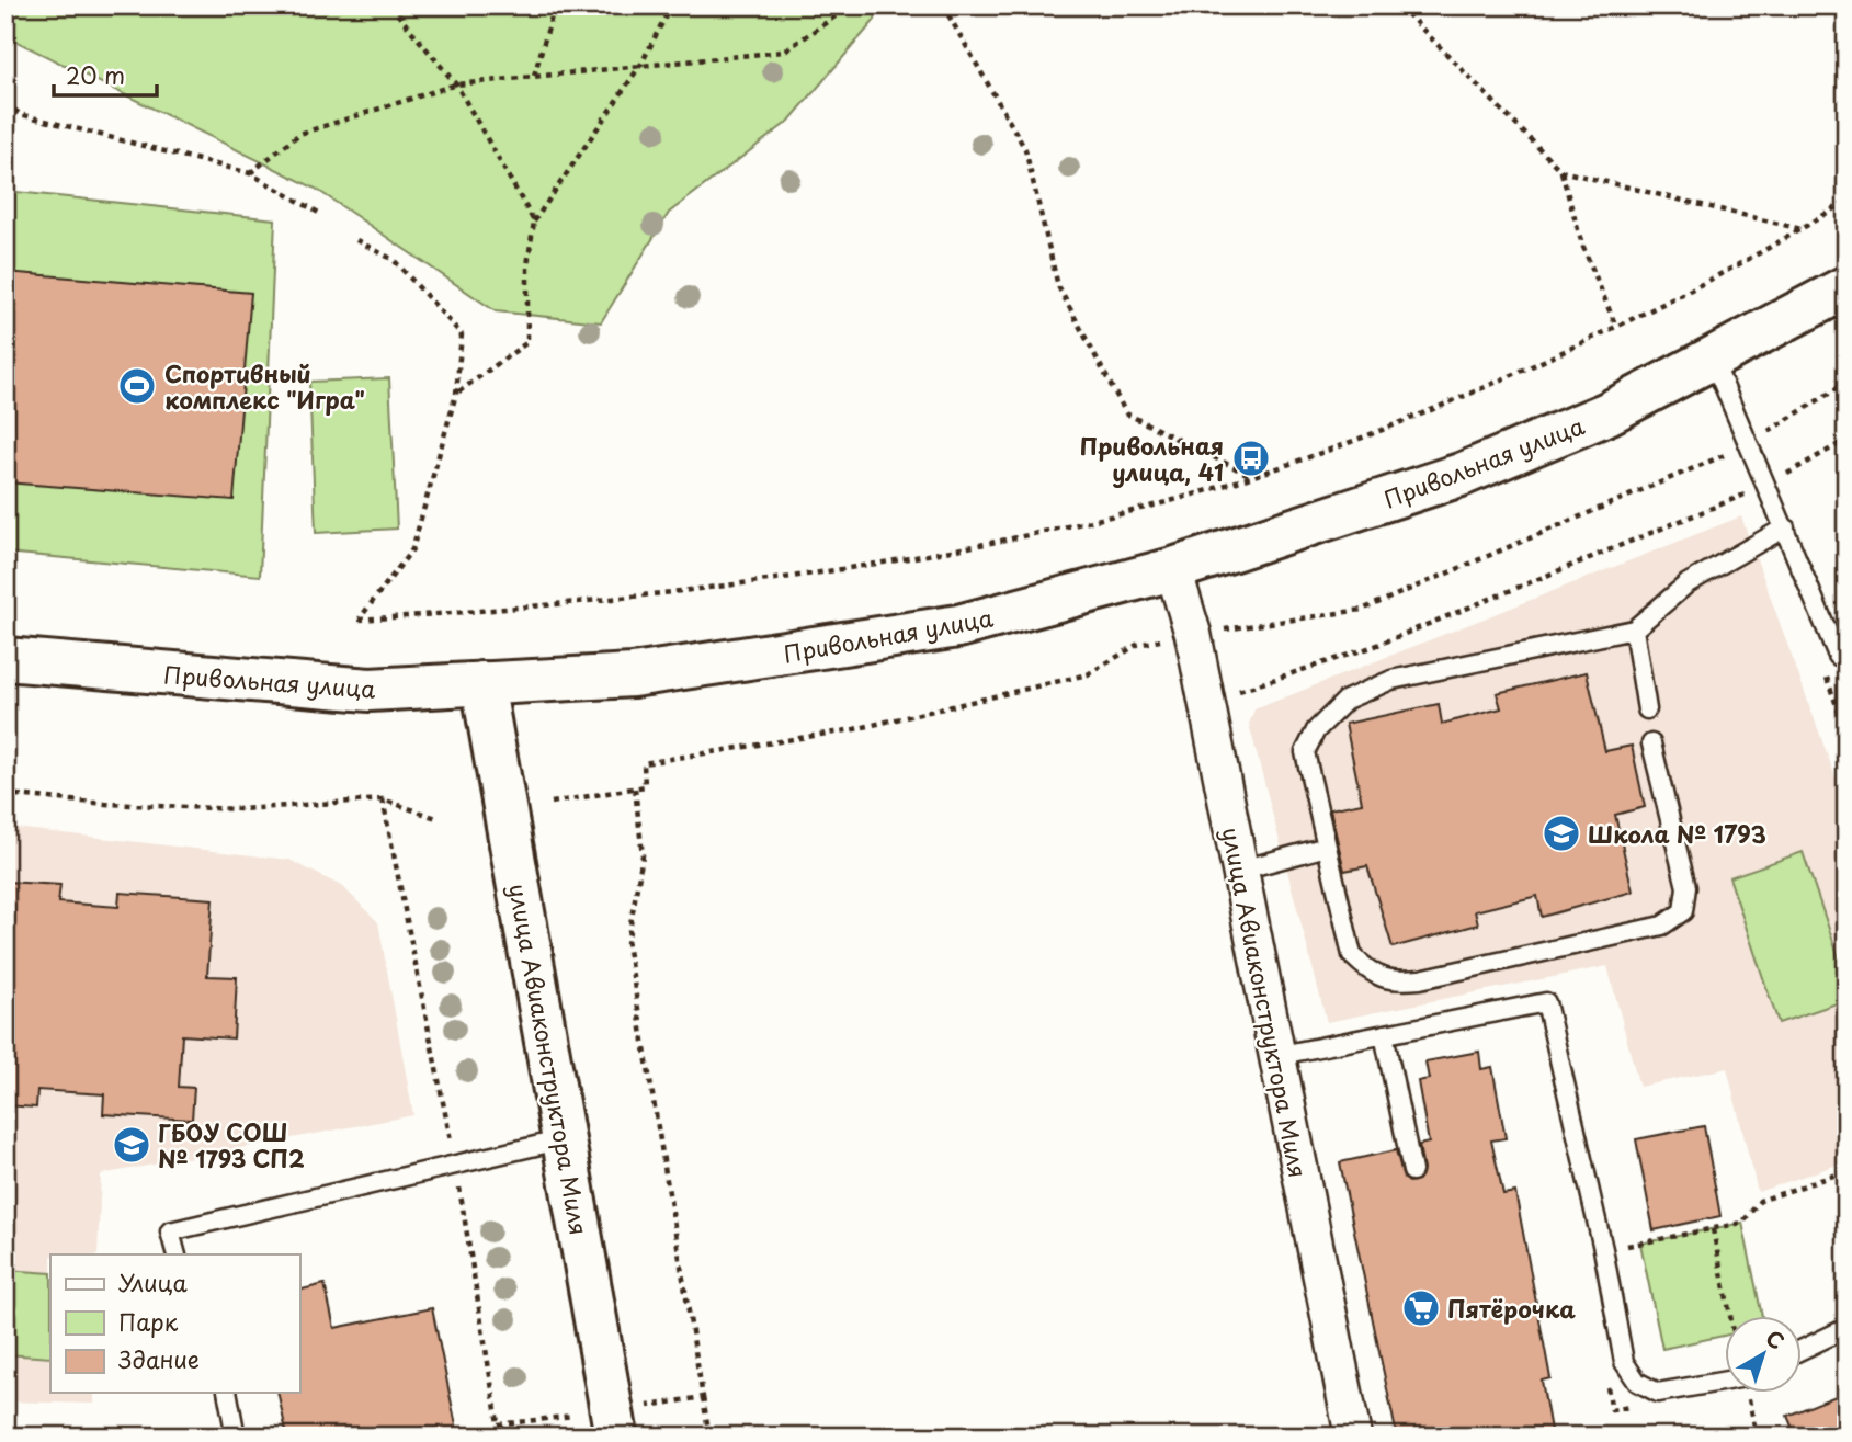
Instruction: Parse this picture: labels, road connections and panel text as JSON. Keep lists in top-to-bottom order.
{
  "streets": {
    "main road": ["Привольная улица", "улица Авиаконструктора Миля"]
  },
  "crossings": [
    ["Привольная улица", "улица Авиаконструктора Миля"]
  ],
  "places": {
    "sports": ["Спортивный комплекс \"Игра\""],
    "bus stop": ["Привольная улица, 41"],
    "school or university": ["Школа № 1793", "ГБОУ СОШ № 1793 СП2"],
    "supermarket": ["Пятёрочка"]
  },
  "legend": ["Улица", "Парк", "Здание"],
  "scale_bar": "20 m",
  "north": "top right"
}
